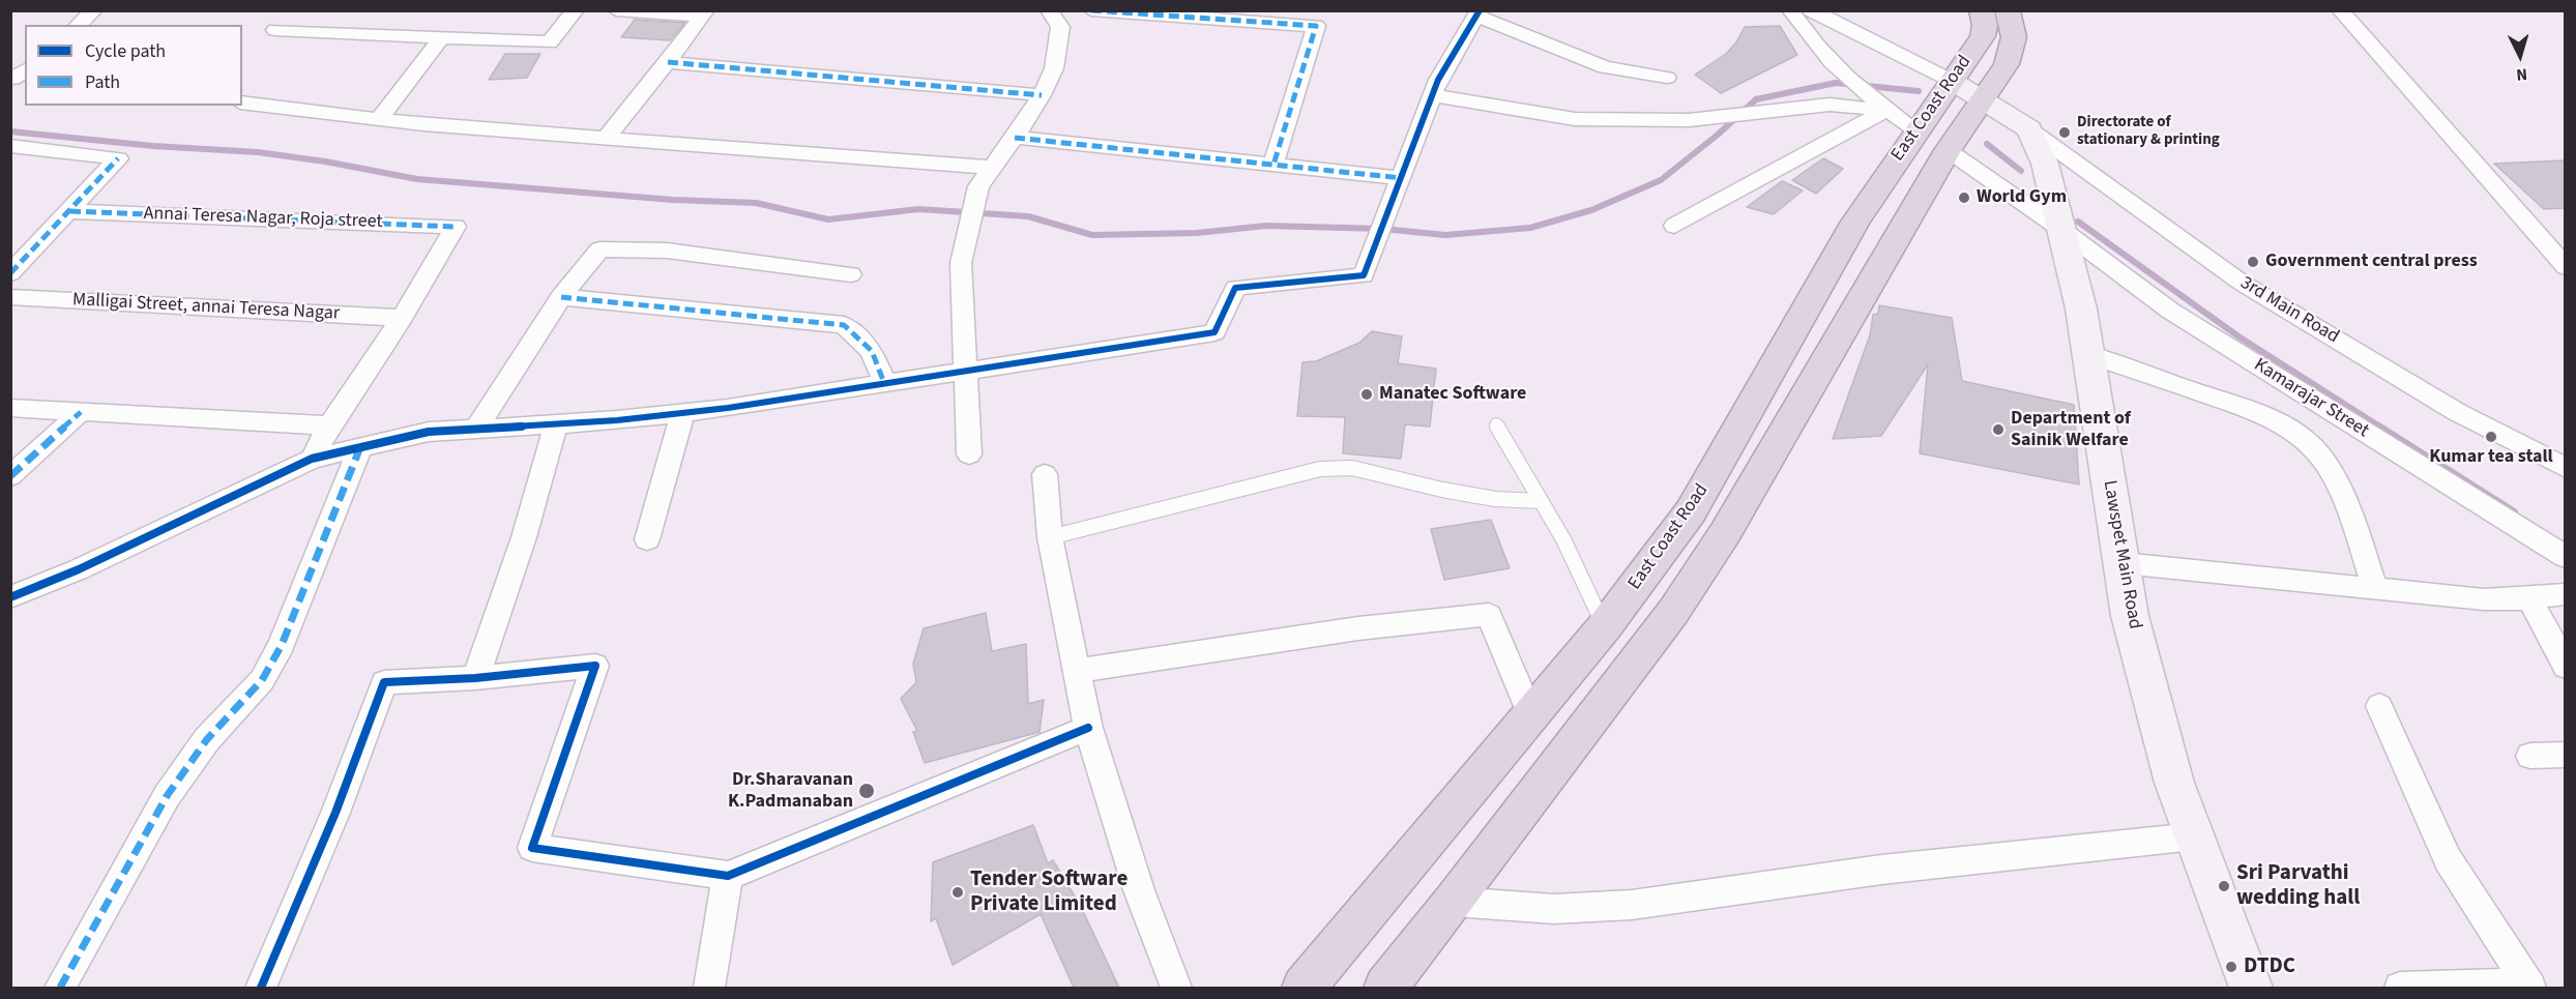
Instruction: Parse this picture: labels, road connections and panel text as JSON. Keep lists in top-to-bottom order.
{
  "streets": {
    "highway": ["East Coast Road"],
    "street": [
      "Annai Teresa Nagar, Roja street",
      "Malligai Street, annai Teresa Nagar",
      "3rd Main Road",
      "Kamarajar Street",
      "Lawspet Main Road"
    ]
  },
  "crossings": [
    ["East Coast Road", "Kamarajar Street"],
    ["Annai Teresa Nagar, Roja street", "Malligai Street, annai Teresa Nagar"],
    ["3rd Main Road", "Lawspet Main Road"],
    ["Kamarajar Street", "Lawspet Main Road"]
  ],
  "places": [
    "Directorate of stationary & printing",
    "World Gym",
    "Government central press",
    "Manatec Software",
    "Department of Sainik Welfare",
    "Kumar tea stall",
    "Dr.Sharavanan K.Padmanaban",
    "Sri Parvathi wedding hall",
    "Tender Software Private Limited",
    "DTDC"
  ],
  "legend": ["Cycle path", "Path"],
  "north": "bottom"
}
